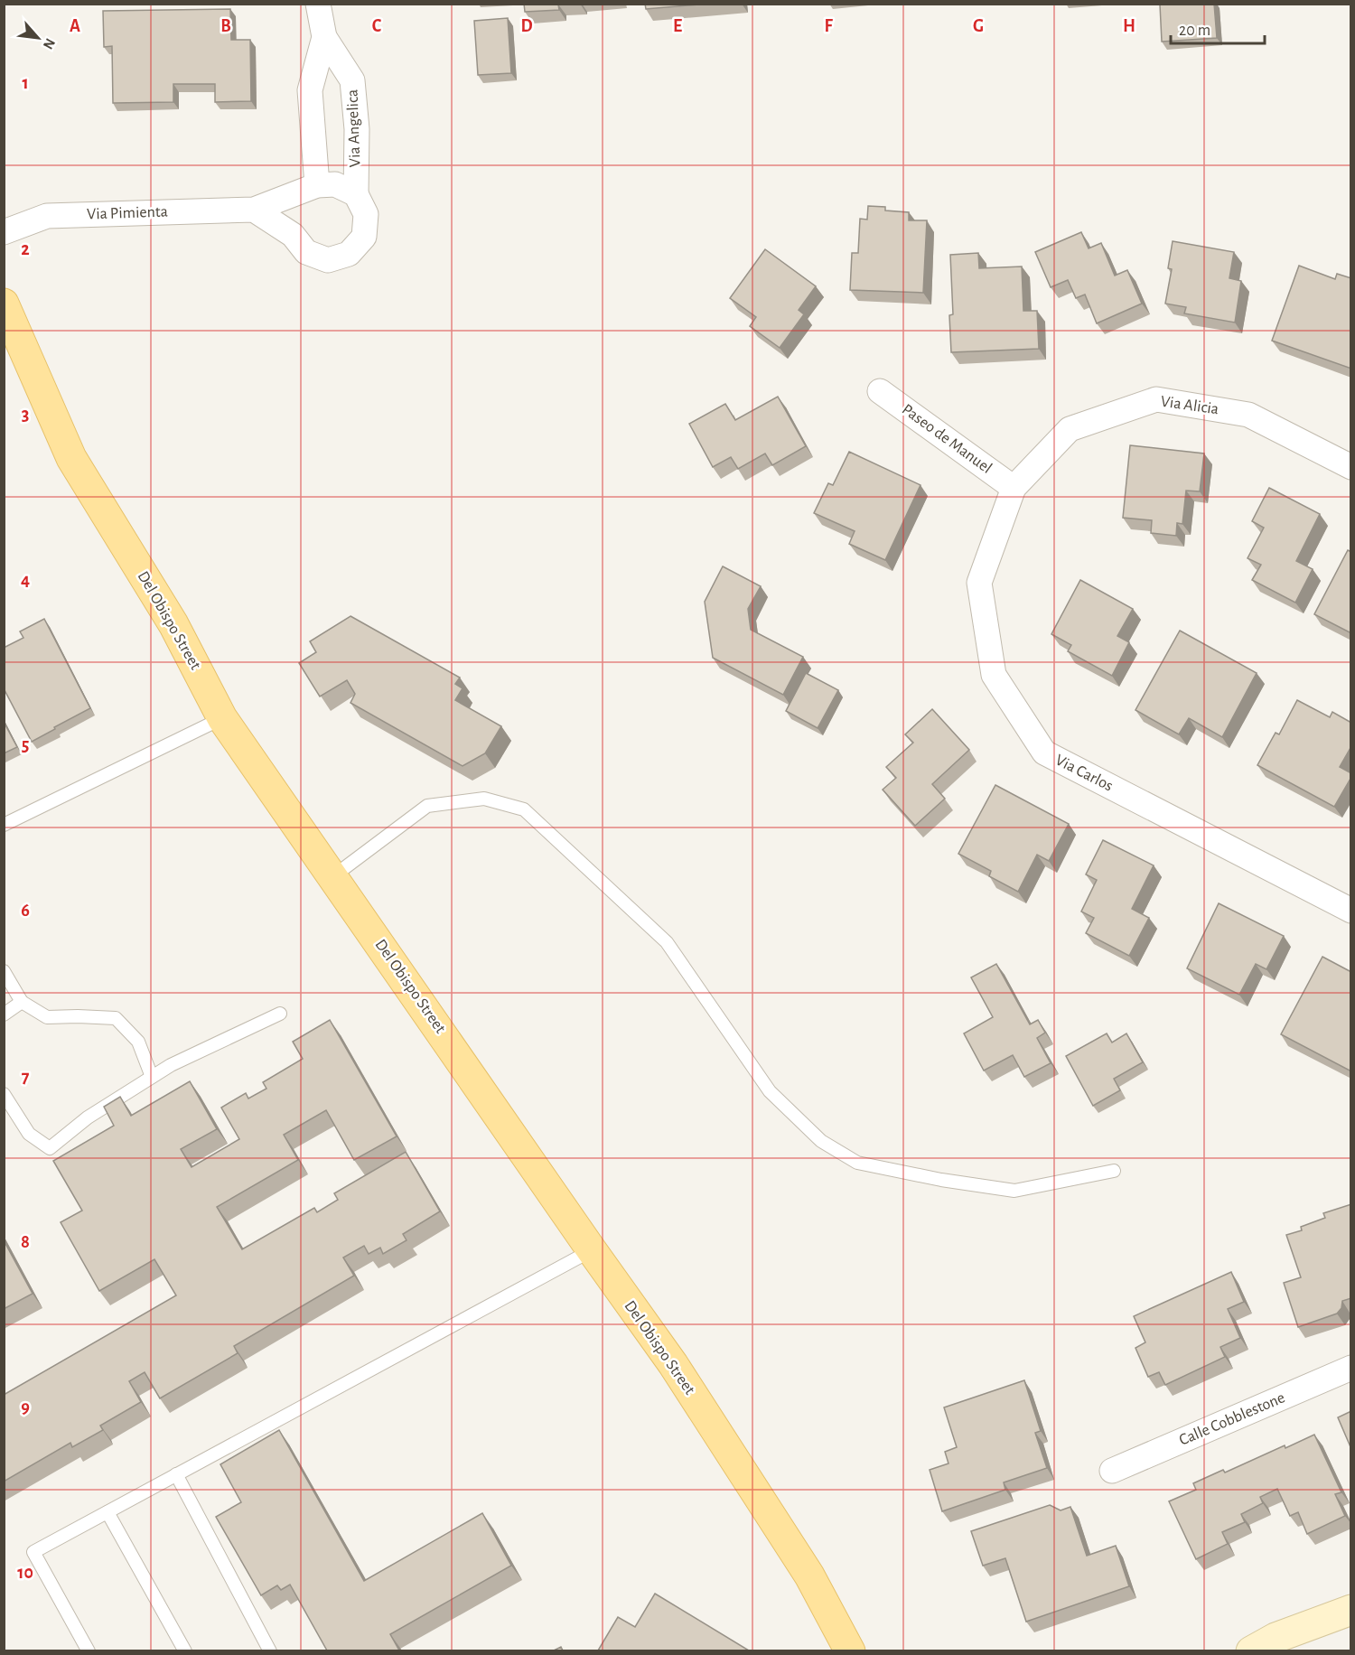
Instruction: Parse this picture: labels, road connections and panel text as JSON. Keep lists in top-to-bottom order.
{
  "streets": {
    "main road": ["Del Obispo Street"],
    "street": [
      "Via Angelica",
      "Via Pimienta",
      "Via Alicia",
      "Paseo de Manuel",
      "Via Carlos",
      "Calle Cobblestone"
    ]
  },
  "crossings": [
    ["Via Angelica", "Via Pimienta"],
    ["Via Alicia", "Paseo de Manuel"],
    ["Via Alicia", "Via Carlos"],
    ["Paseo de Manuel", "Via Carlos"]
  ],
  "scale_bar": "20 m",
  "north": "bottom right",
  "grid": {
    "columns": [
      "A",
      "B",
      "C",
      "D",
      "E",
      "F",
      "G",
      "H"
    ],
    "rows": [
      "1",
      "2",
      "3",
      "4",
      "5",
      "6",
      "7",
      "8",
      "9",
      "10"
    ]
  }
}
